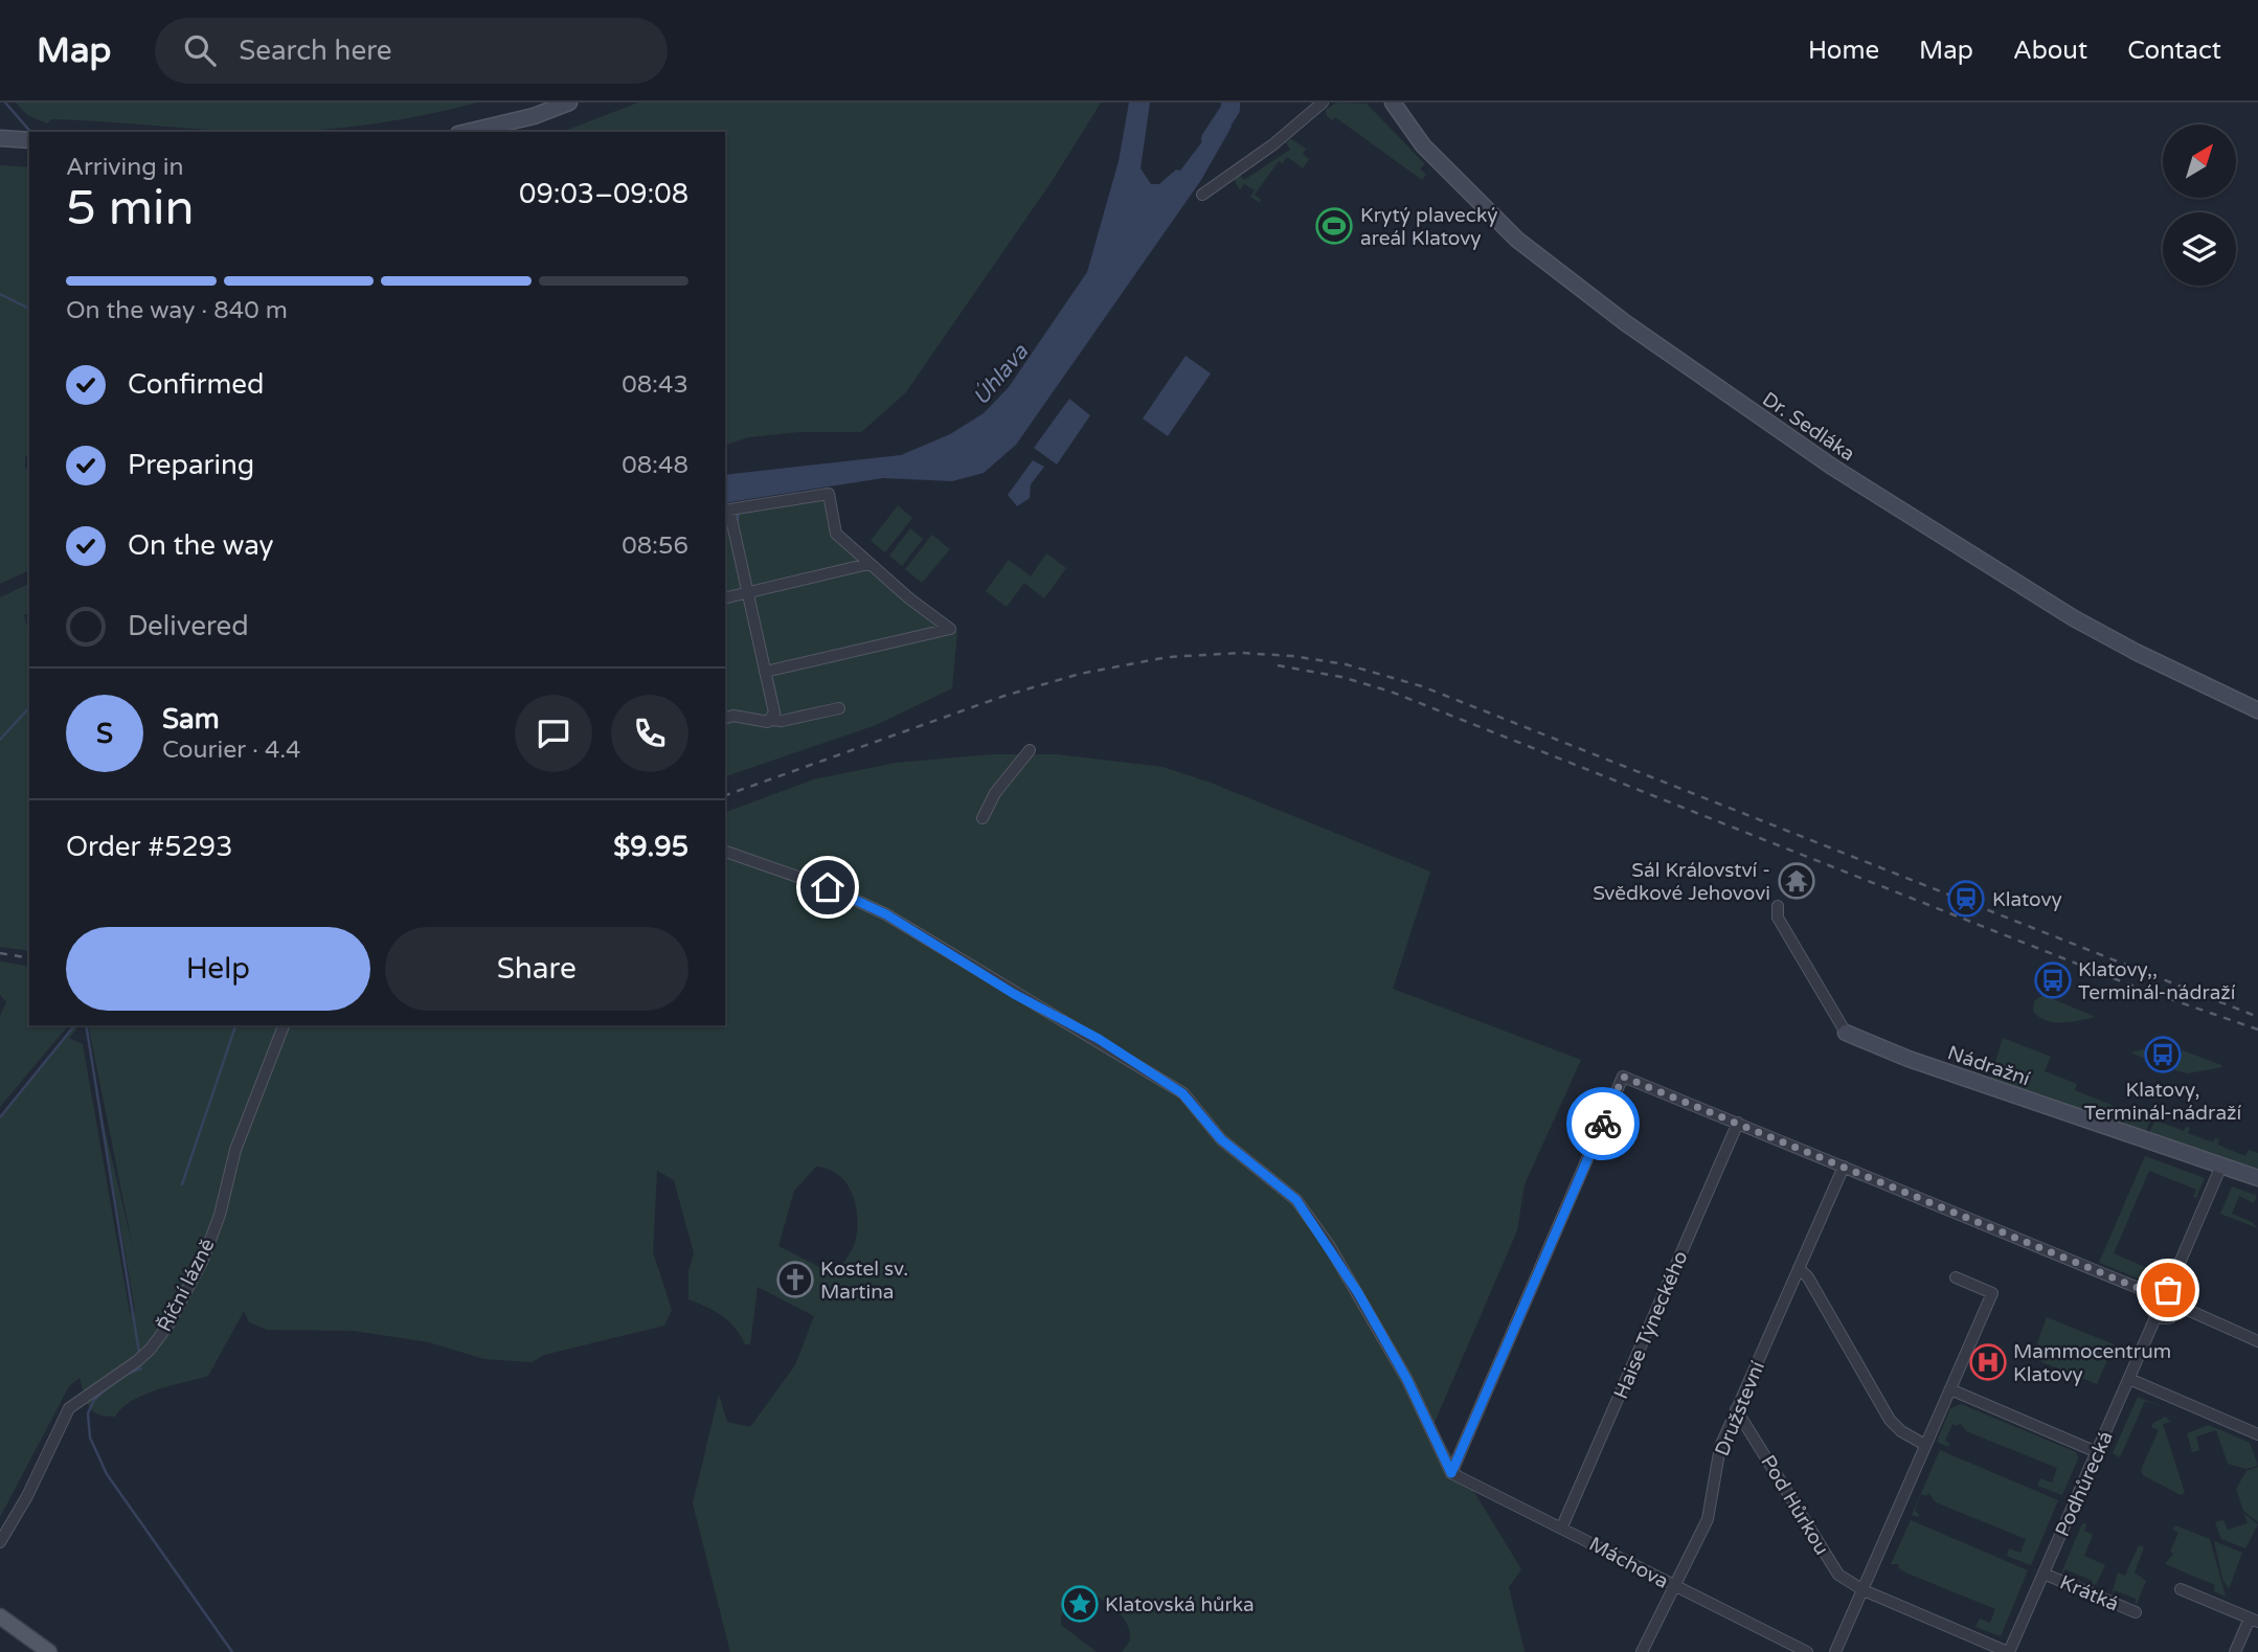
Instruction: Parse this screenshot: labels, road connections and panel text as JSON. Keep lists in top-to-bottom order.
{
  "streets": {
    "street": [
      "Dr. Sedláka",
      "Nádražní",
      "Říční lázně",
      "Haise Týneckého",
      "Družstevní",
      "Podhůrecká",
      "Pod Hůrkou",
      "Máchova",
      "Krátká"
    ]
  },
  "crossings": [
    ["Haise Týneckého", "Máchova"],
    ["Družstevní", "Pod Hůrkou"],
    ["Družstevní", "Máchova"],
    ["Podhůrecká", "Pod Hůrkou"],
    ["Podhůrecká", "Krátká"]
  ],
  "water": ["Úhlava"],
  "places": {
    "sports": ["Krytý plavecký areál Klatovy"],
    "temple": ["Sál Království - Svědkové Jehovovi"],
    "station": ["Klatovy"],
    "bus stop": ["Klatovy,, Terminál-nádraží", "Klatovy, Terminál-nádraží"],
    "church": ["Kostel sv. Martina"],
    "hospital": ["Mammocentrum Klatovy"],
    "place": ["Klatovská hůrka"]
  },
  "north": "top right",
  "page": {
    "header": "Map",
    "search": "Search here",
    "nav": [
      "Home",
      "Map",
      "About",
      "Contact"
    ],
    "heading": ["5 min", "Arriving in", "09:03–09:08"],
    "panel": [
      "Sam",
      "Courier · 4.4",
      "Order #5293",
      "$9.95"
    ],
    "bar": "On the way · 840 m",
    "list": [
      ["Confirmed", "08:43"],
      ["Preparing", "08:48"],
      ["On the way", "08:56"],
      "Delivered"
    ],
    "round": "S",
    "buttons": ["Help", "Share"]
  }
}
